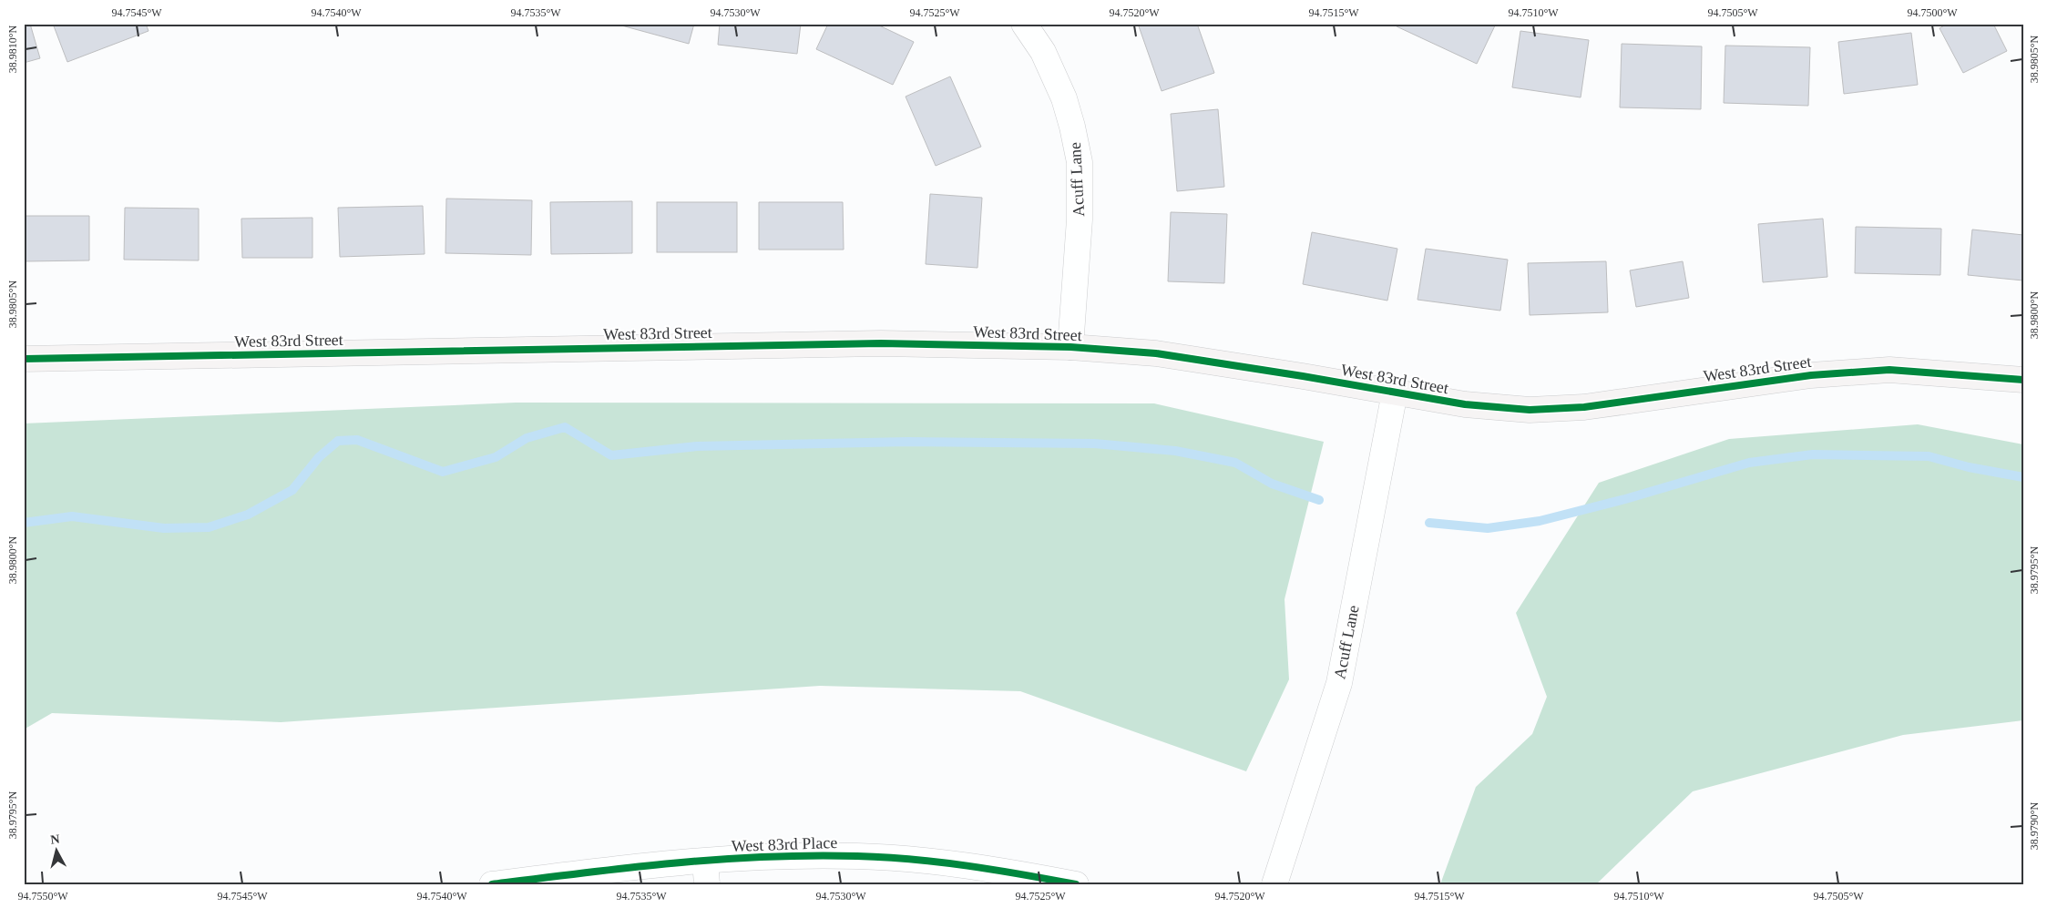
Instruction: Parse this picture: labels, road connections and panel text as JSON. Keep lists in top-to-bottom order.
{
  "streets": {
    "street": ["Acuff Lane", "West 83rd Street", "West 83rd Place"]
  },
  "crossings": [
    ["Acuff Lane", "West 83rd Street"]
  ],
  "north": "top",
  "coordinates": [
    "94.7545°W",
    "94.7540°W",
    "94.7535°W",
    "94.7530°W",
    "94.7525°W",
    "94.7520°W",
    "94.7515°W",
    "94.7510°W",
    "94.7505°W",
    "94.7500°W",
    "38.9810°N",
    "38.9805°N",
    "38.9800°N",
    "38.9795°N",
    "38.9790°N",
    "94.7550°W"
  ]
}
